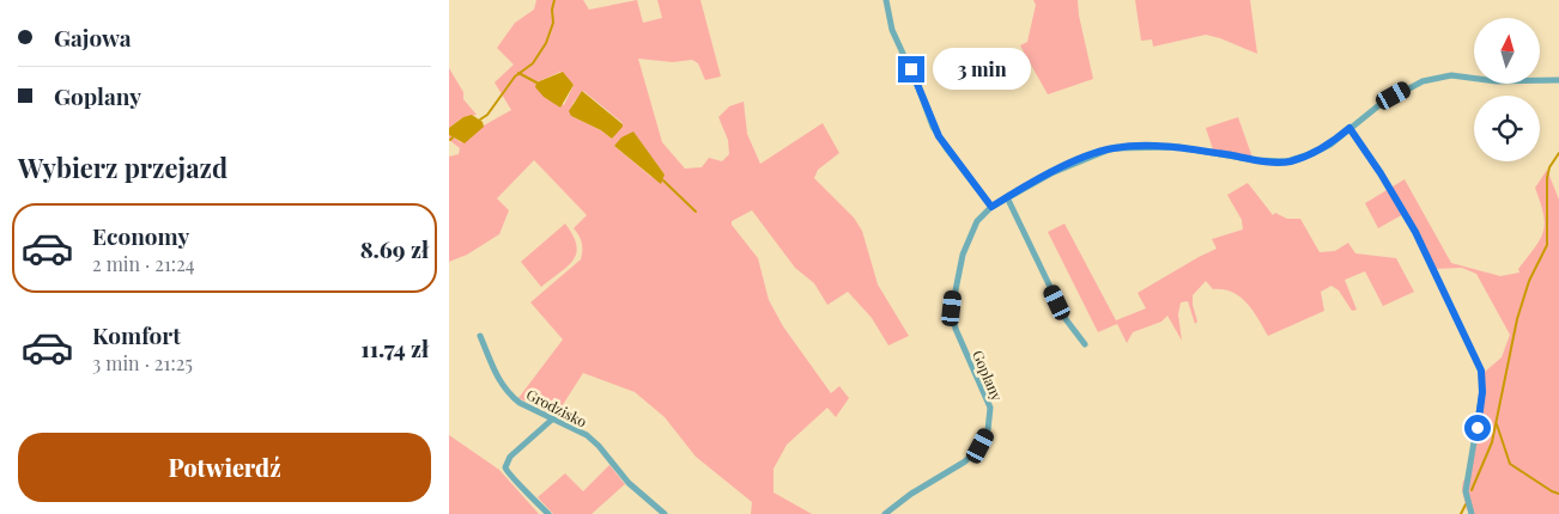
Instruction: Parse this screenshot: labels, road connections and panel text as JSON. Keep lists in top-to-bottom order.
{
  "streets": {
    "street": ["Goplany", "Grodzisko"]
  },
  "north": "top",
  "page": {
    "banner": ["Gajowa", "Goplany"],
    "bubble": "3 min",
    "heading": "Wybierz przejazd",
    "list": [
      {
        "name": "Economy",
        "note": "2 min · 21:24",
        "value": "8.69 zł"
      },
      {
        "name": "Komfort",
        "note": "3 min · 21:25",
        "value": "11.74 zł"
      }
    ],
    "buttons": "Potwierdź"
  }
}
